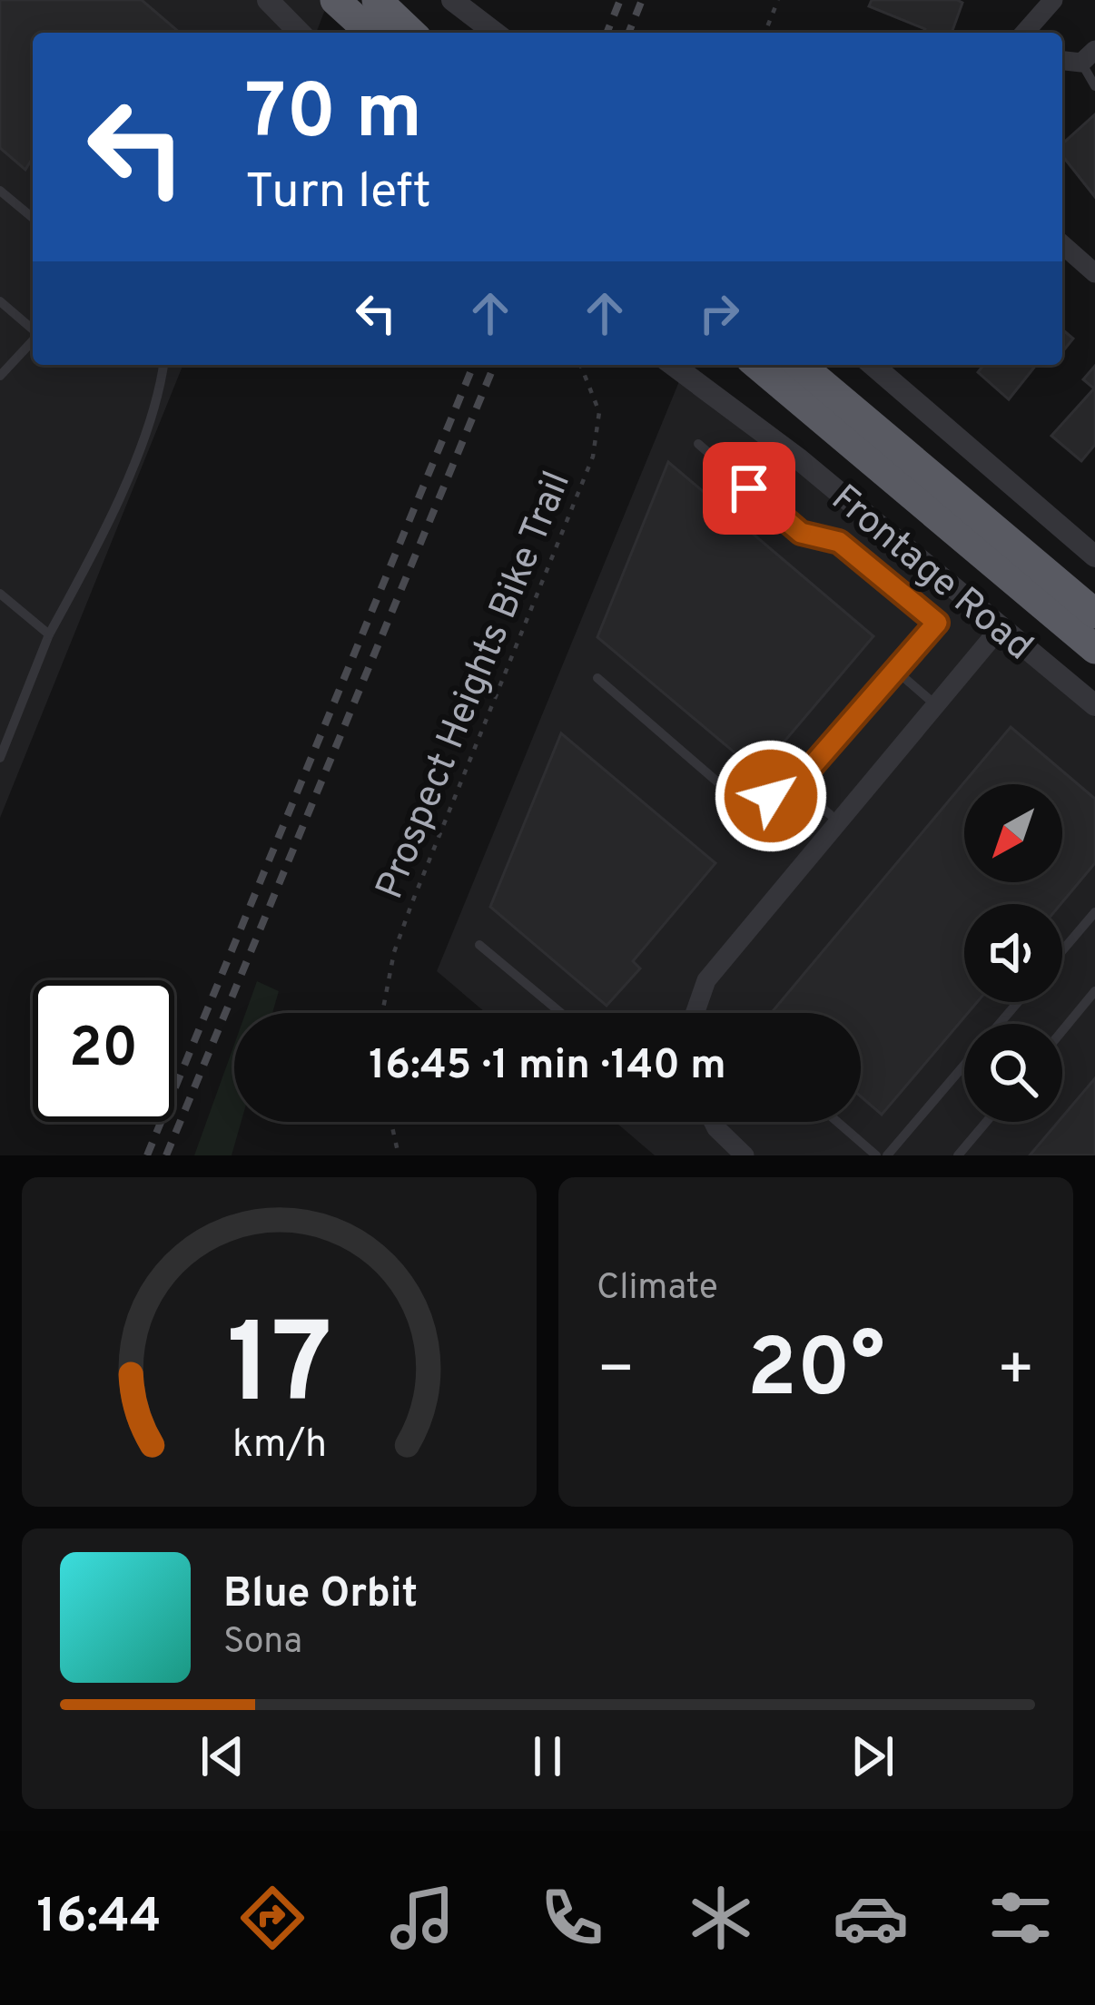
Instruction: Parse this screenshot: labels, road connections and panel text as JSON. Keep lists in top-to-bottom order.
{
  "streets": {
    "street": ["Frontage Road"],
    "path": ["Prospect Heights Bike Trail"]
  },
  "north": "bottom left",
  "page": {
    "turn": ["70 m", "Turn left"],
    "limit": "20",
    "trip": "16:45 · 1 min · 140 m",
    "tile": "Climate",
    "heat": ["−", "20°", "+"],
    "song": ["Blue Orbit", "Sona"],
    "tabs": "16:44",
    "gauge": ["17", "km/h"]
  }
}
